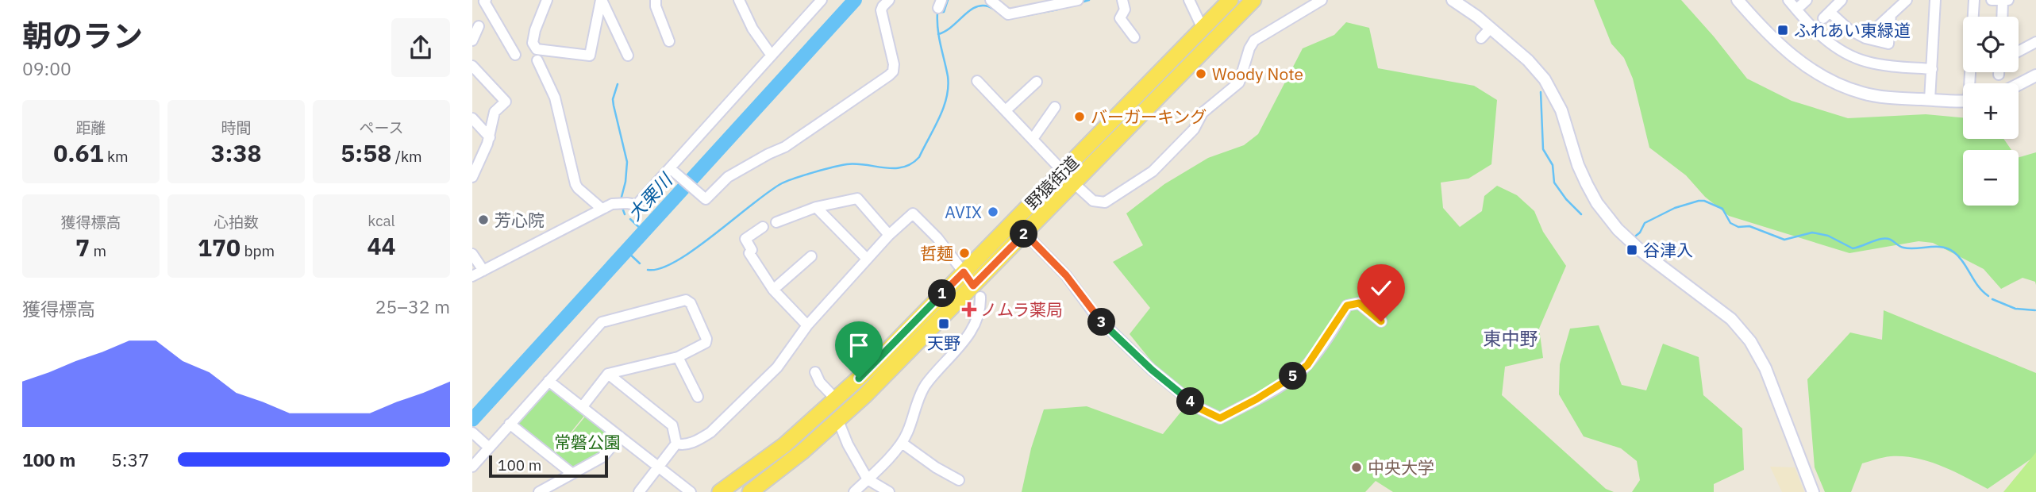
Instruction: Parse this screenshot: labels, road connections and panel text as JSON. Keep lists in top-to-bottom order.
{
  "streets": {
    "main road": ["野猿街道"]
  },
  "districts": ["東中野"],
  "water": ["大栗川"],
  "parks": ["常磐公園"],
  "places": {
    "transit": ["ふれあい東緑道", "谷津入", "天野"],
    "other": [
      "Woody Note",
      "バーガーキング",
      "AVIX",
      "芳心院",
      "哲麺",
      "中央大学"
    ],
    "health": ["ノムラ薬局"]
  },
  "scale_bar": "100 m",
  "page": {
    "heading": ["朝のラン", "09:00"],
    "map_buttons": ["+", "−"],
    "stats": [
      ["距離", "0.61 km"],
      ["時間", "3:38"],
      ["ペース", "5:58 /km"],
      ["獲得標高", "7 m"],
      ["心拍数", "170 bpm"],
      ["kcal", "44"]
    ],
    "pins": [
      "2",
      "1",
      "3",
      "5",
      "4"
    ],
    "chart": ["獲得標高", "25–32 m"],
    "list": [
      {
        "name": "100 m",
        "note": "5:37"
      }
    ],
    "scale": "100 m"
  }
}
